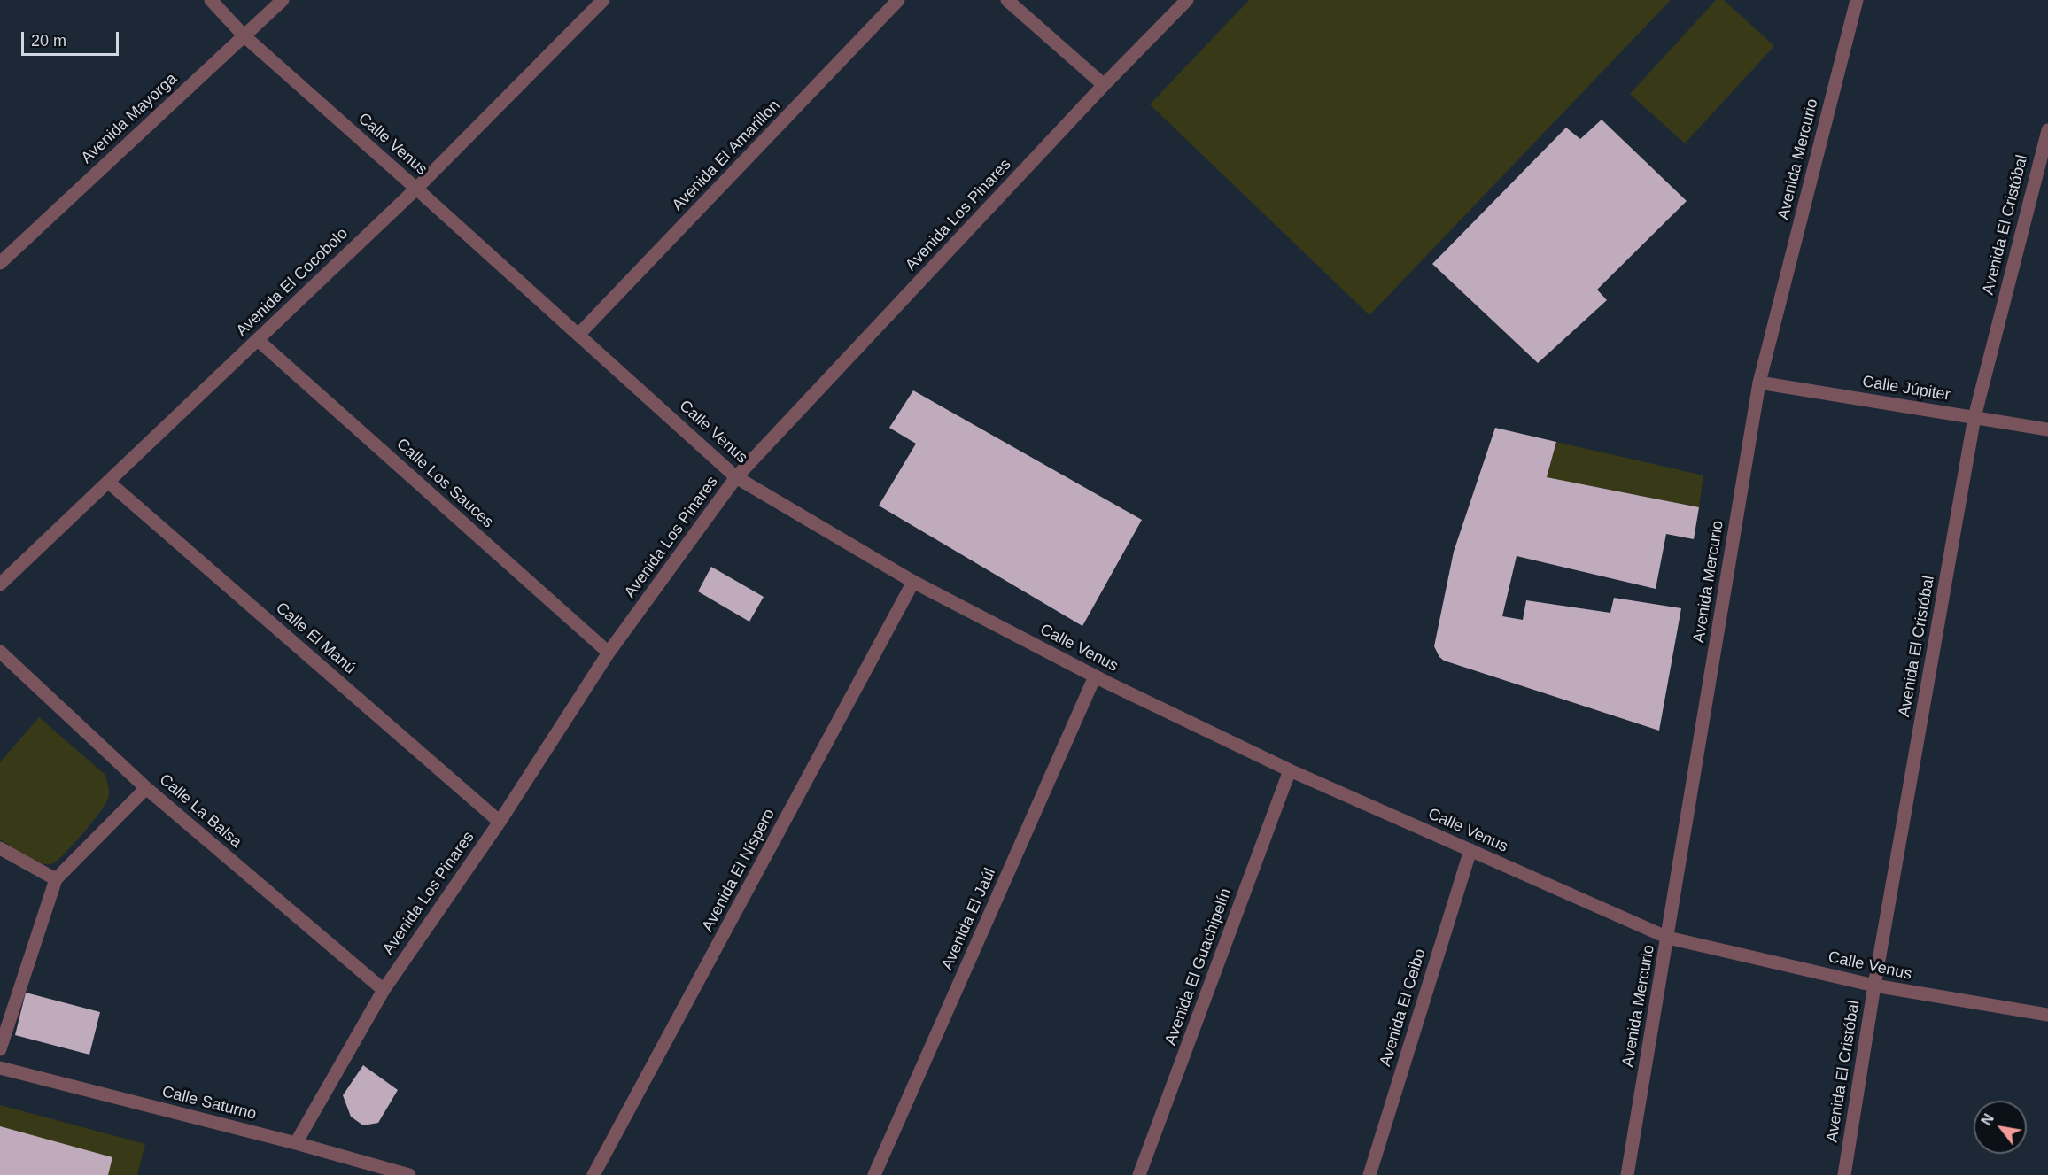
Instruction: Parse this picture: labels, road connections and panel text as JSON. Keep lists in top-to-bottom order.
{
  "streets": {
    "street": [
      "Avenida Mayorga",
      "Calle Venus",
      "Avenida El Amarillón",
      "Avenida Mercurio",
      "Avenida Los Pinares",
      "Avenida El Cristóbal",
      "Avenida El Cocobolo",
      "Calle Júpiter",
      "Calle Los Sauces",
      "Calle El Manú",
      "Calle La Balsa",
      "Avenida El Níspero",
      "Avenida El Jaúl",
      "Avenida El Guachipelín",
      "Avenida El Ceibo",
      "Calle Saturno"
    ]
  },
  "crossings": [
    ["Avenida Mayorga", "Calle Venus"],
    ["Calle Venus", "Avenida El Amarillón"],
    ["Calle Venus", "Avenida Mercurio"],
    ["Calle Venus", "Avenida Los Pinares"],
    ["Calle Venus", "Avenida El Cristóbal"],
    ["Calle Venus", "Avenida El Cocobolo"],
    ["Calle Venus", "Avenida El Níspero"],
    ["Calle Venus", "Avenida El Jaúl"],
    ["Calle Venus", "Avenida El Guachipelín"],
    ["Calle Venus", "Avenida El Ceibo"],
    ["Avenida Mercurio", "Calle Júpiter"],
    ["Avenida Los Pinares", "Calle Los Sauces"],
    ["Avenida Los Pinares", "Calle El Manú"],
    ["Avenida Los Pinares", "Calle La Balsa"],
    ["Avenida Los Pinares", "Calle Saturno"],
    ["Avenida El Cristóbal", "Calle Júpiter"],
    ["Avenida El Cocobolo", "Calle Los Sauces"],
    ["Avenida El Cocobolo", "Calle El Manú"]
  ],
  "scale_bar": "20 m",
  "north": "top left"
}
